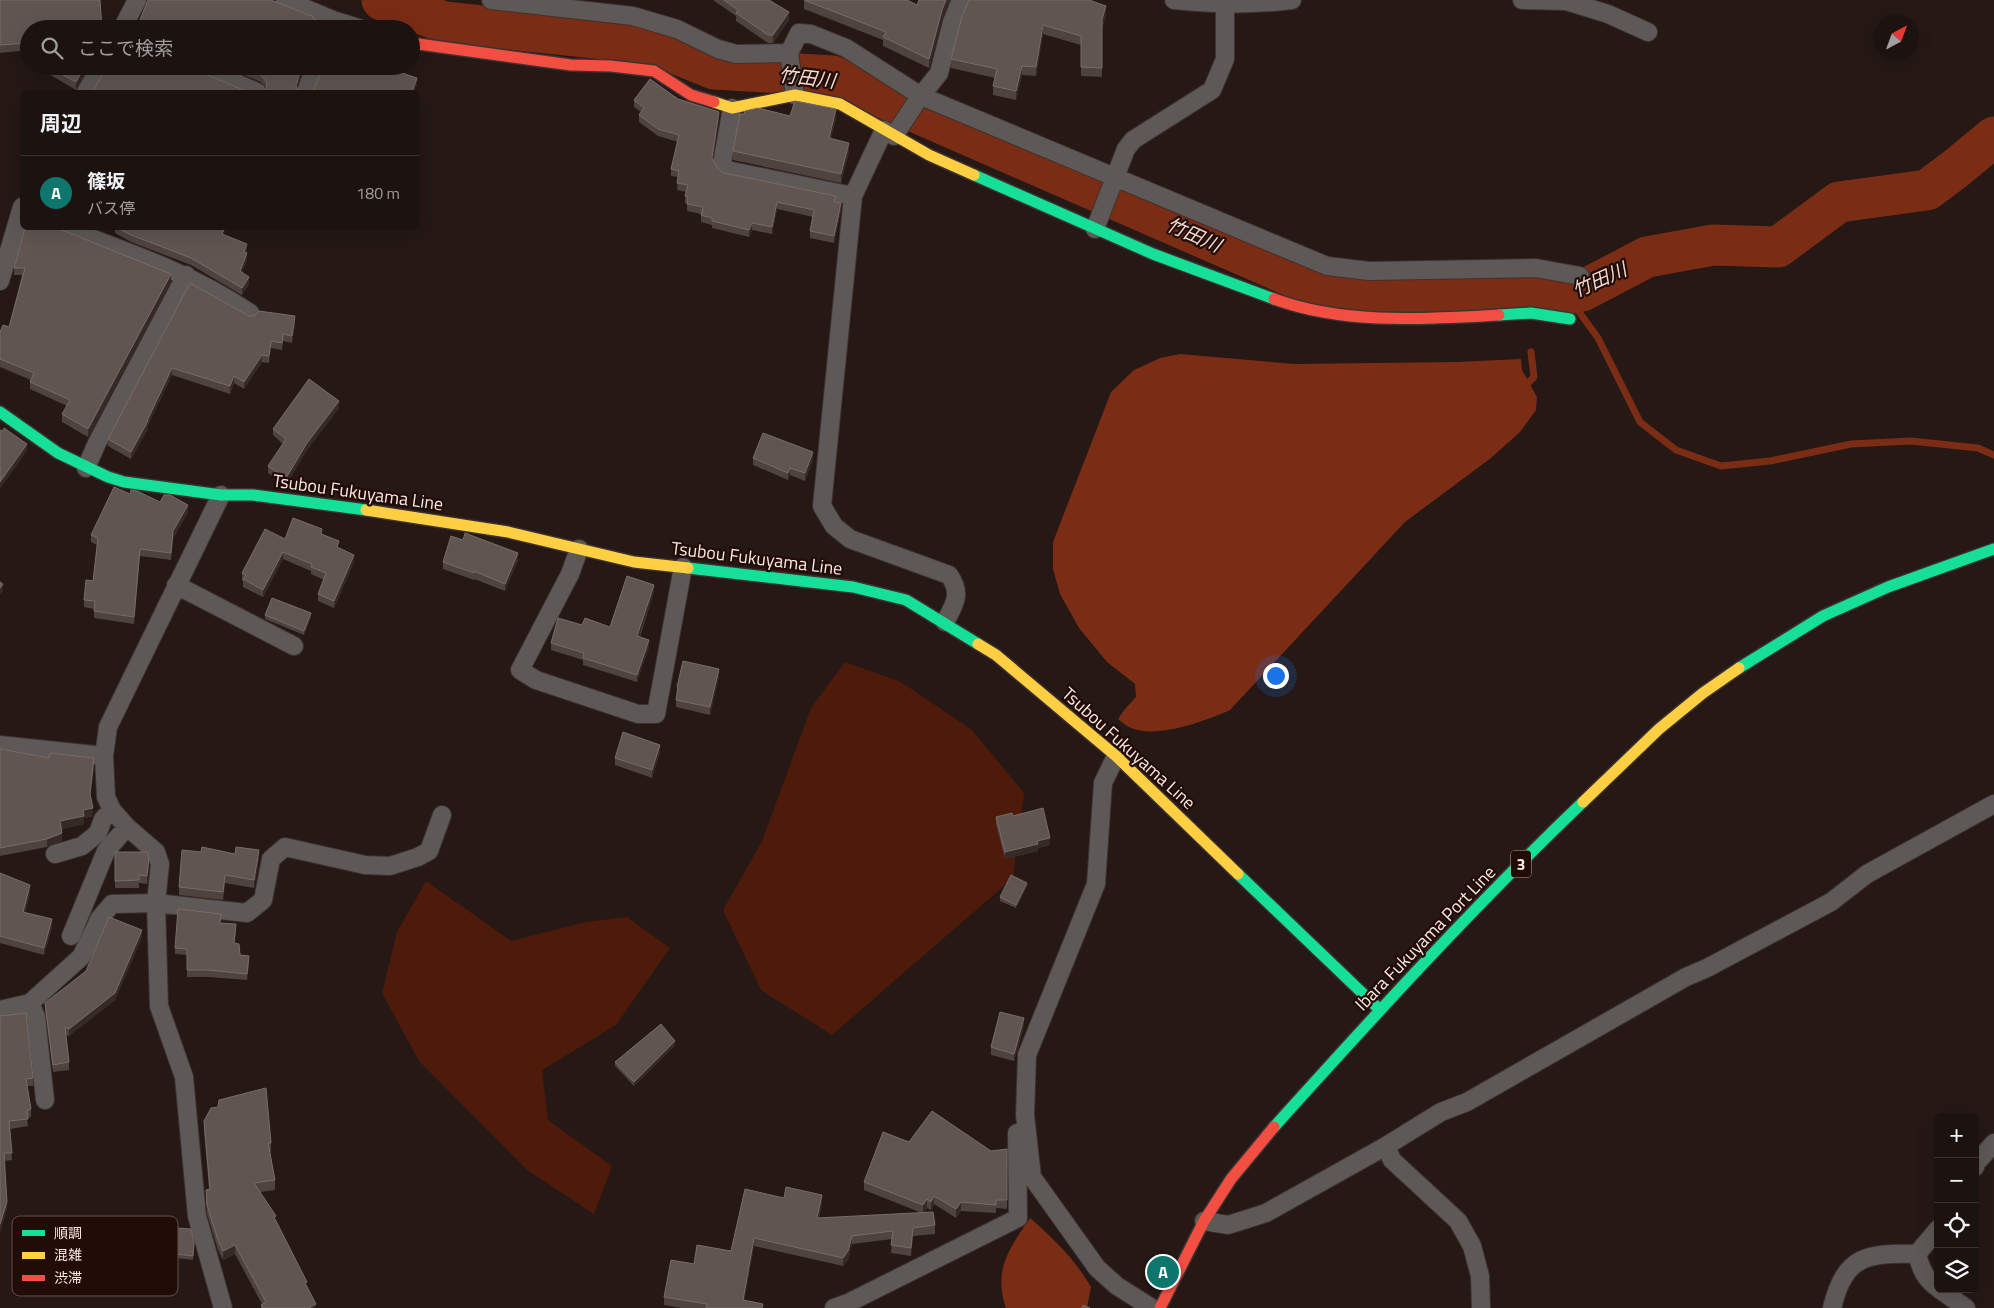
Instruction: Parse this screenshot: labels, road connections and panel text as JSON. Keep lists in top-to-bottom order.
{
  "streets": {
    "main road": ["Tsubou Fukuyama Line", "3", "Ibara Fukuyama Port Line"]
  },
  "crossings": [
    ["Tsubou Fukuyama Line", "Ibara Fukuyama Port Line"]
  ],
  "water": ["竹田川"],
  "legend": ["順調", "混雑", "渋滞"],
  "north": "top right",
  "page": {
    "search": "ここで検索",
    "heading": "周辺",
    "list": [
      {
        "mark": "A",
        "name": "篠坂",
        "note": "バス停",
        "value": "180 m"
      }
    ],
    "map_buttons": ["+", "−"],
    "pins": "A"
  }
}
